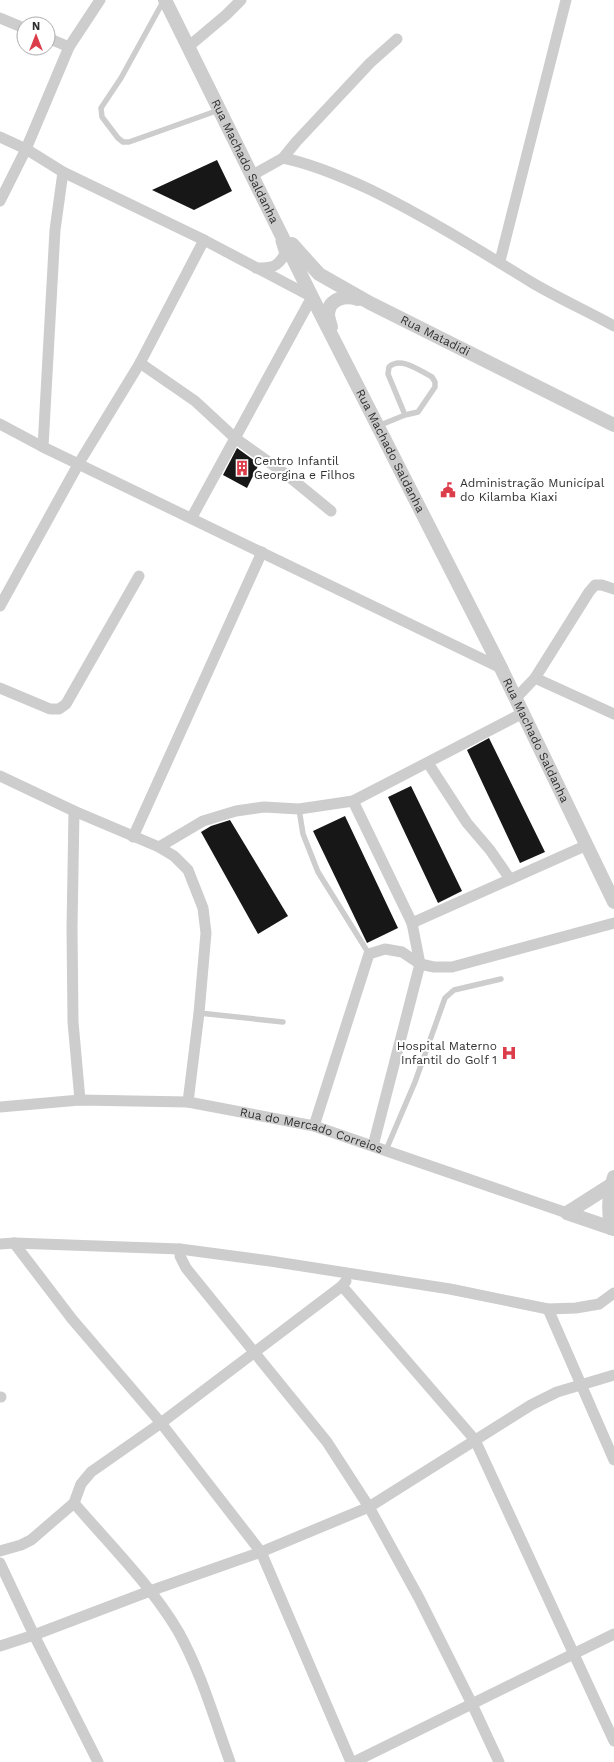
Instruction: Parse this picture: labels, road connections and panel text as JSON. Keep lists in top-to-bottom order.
{
  "streets": {
    "street": ["Rua Machado Saldanha", "Rua Matadidi", "Rua do Mercado Correios"]
  },
  "crossings": [
    ["Rua Machado Saldanha", "Rua Matadidi"]
  ],
  "places": {
    "building": ["Centro Infantil Georgina e Filhos"],
    "public building": ["Administração Municípal do Kilamba Kiaxi"],
    "hospital": ["Hospital Materno Infantil do Golf 1"]
  },
  "north": "top"
}
